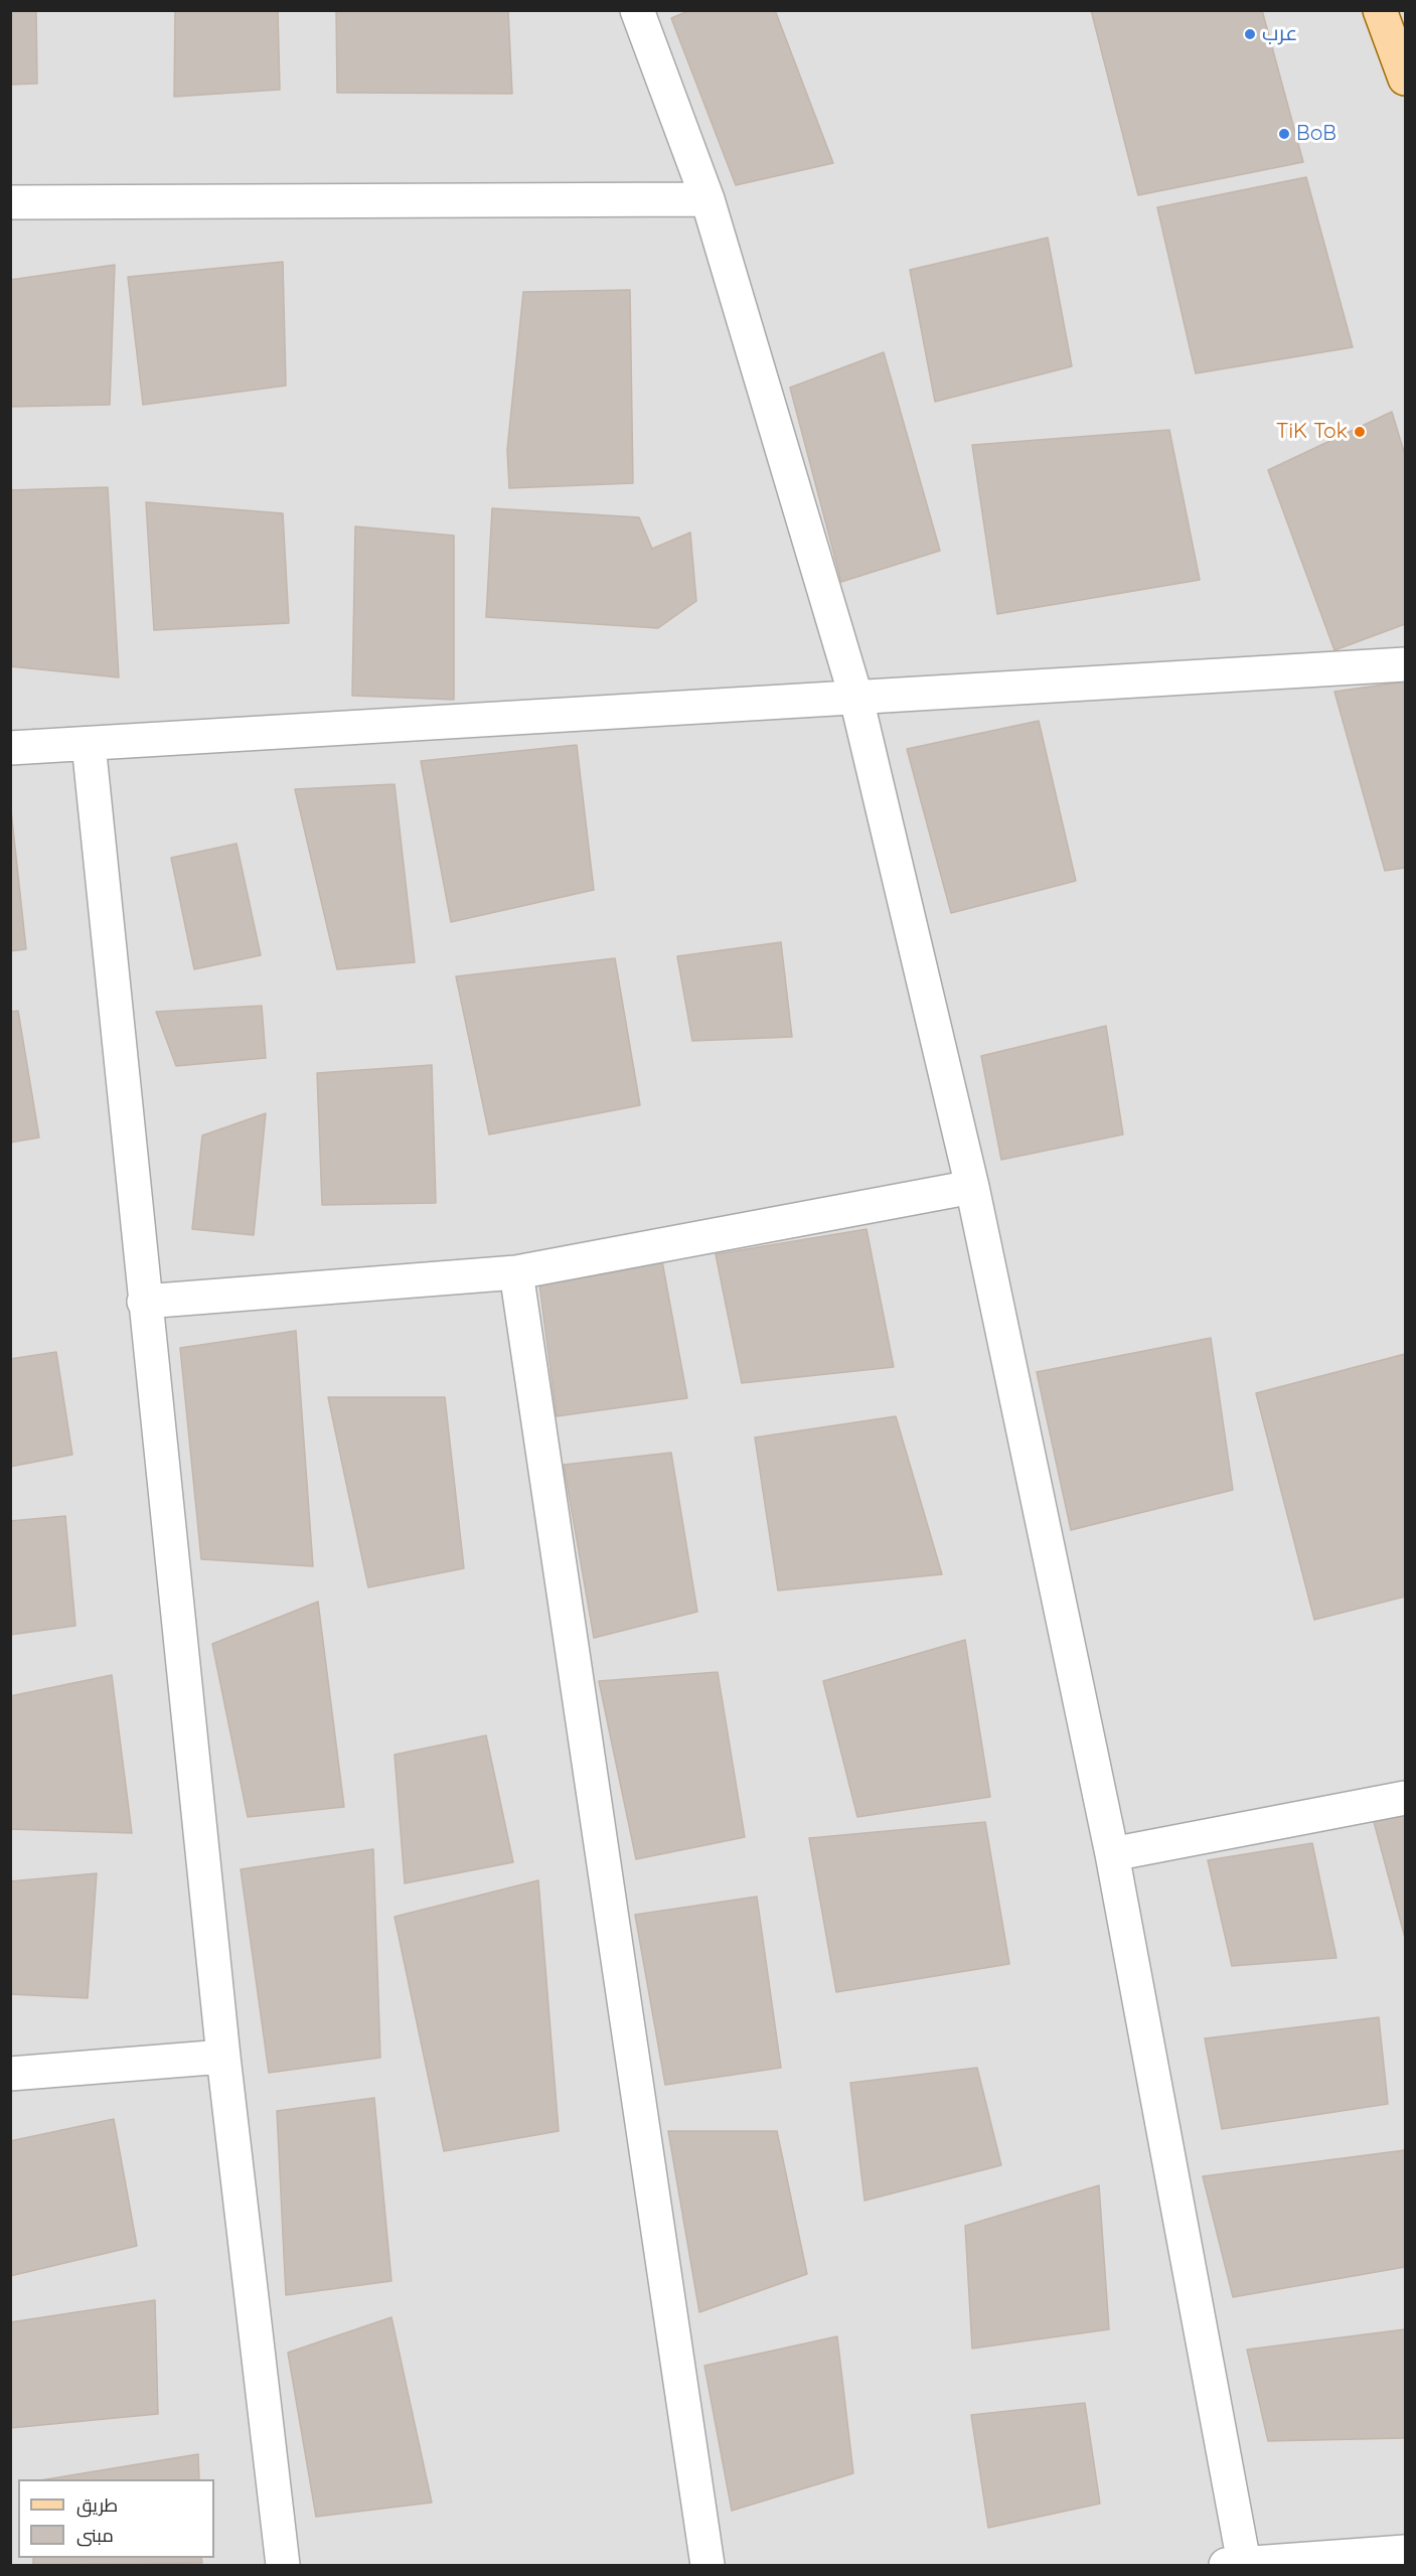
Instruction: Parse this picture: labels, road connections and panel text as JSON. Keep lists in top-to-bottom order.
{
  "places": ["عرب", "BoB", "TiK Tok"],
  "legend": ["طريق", "مبنى"]
}
